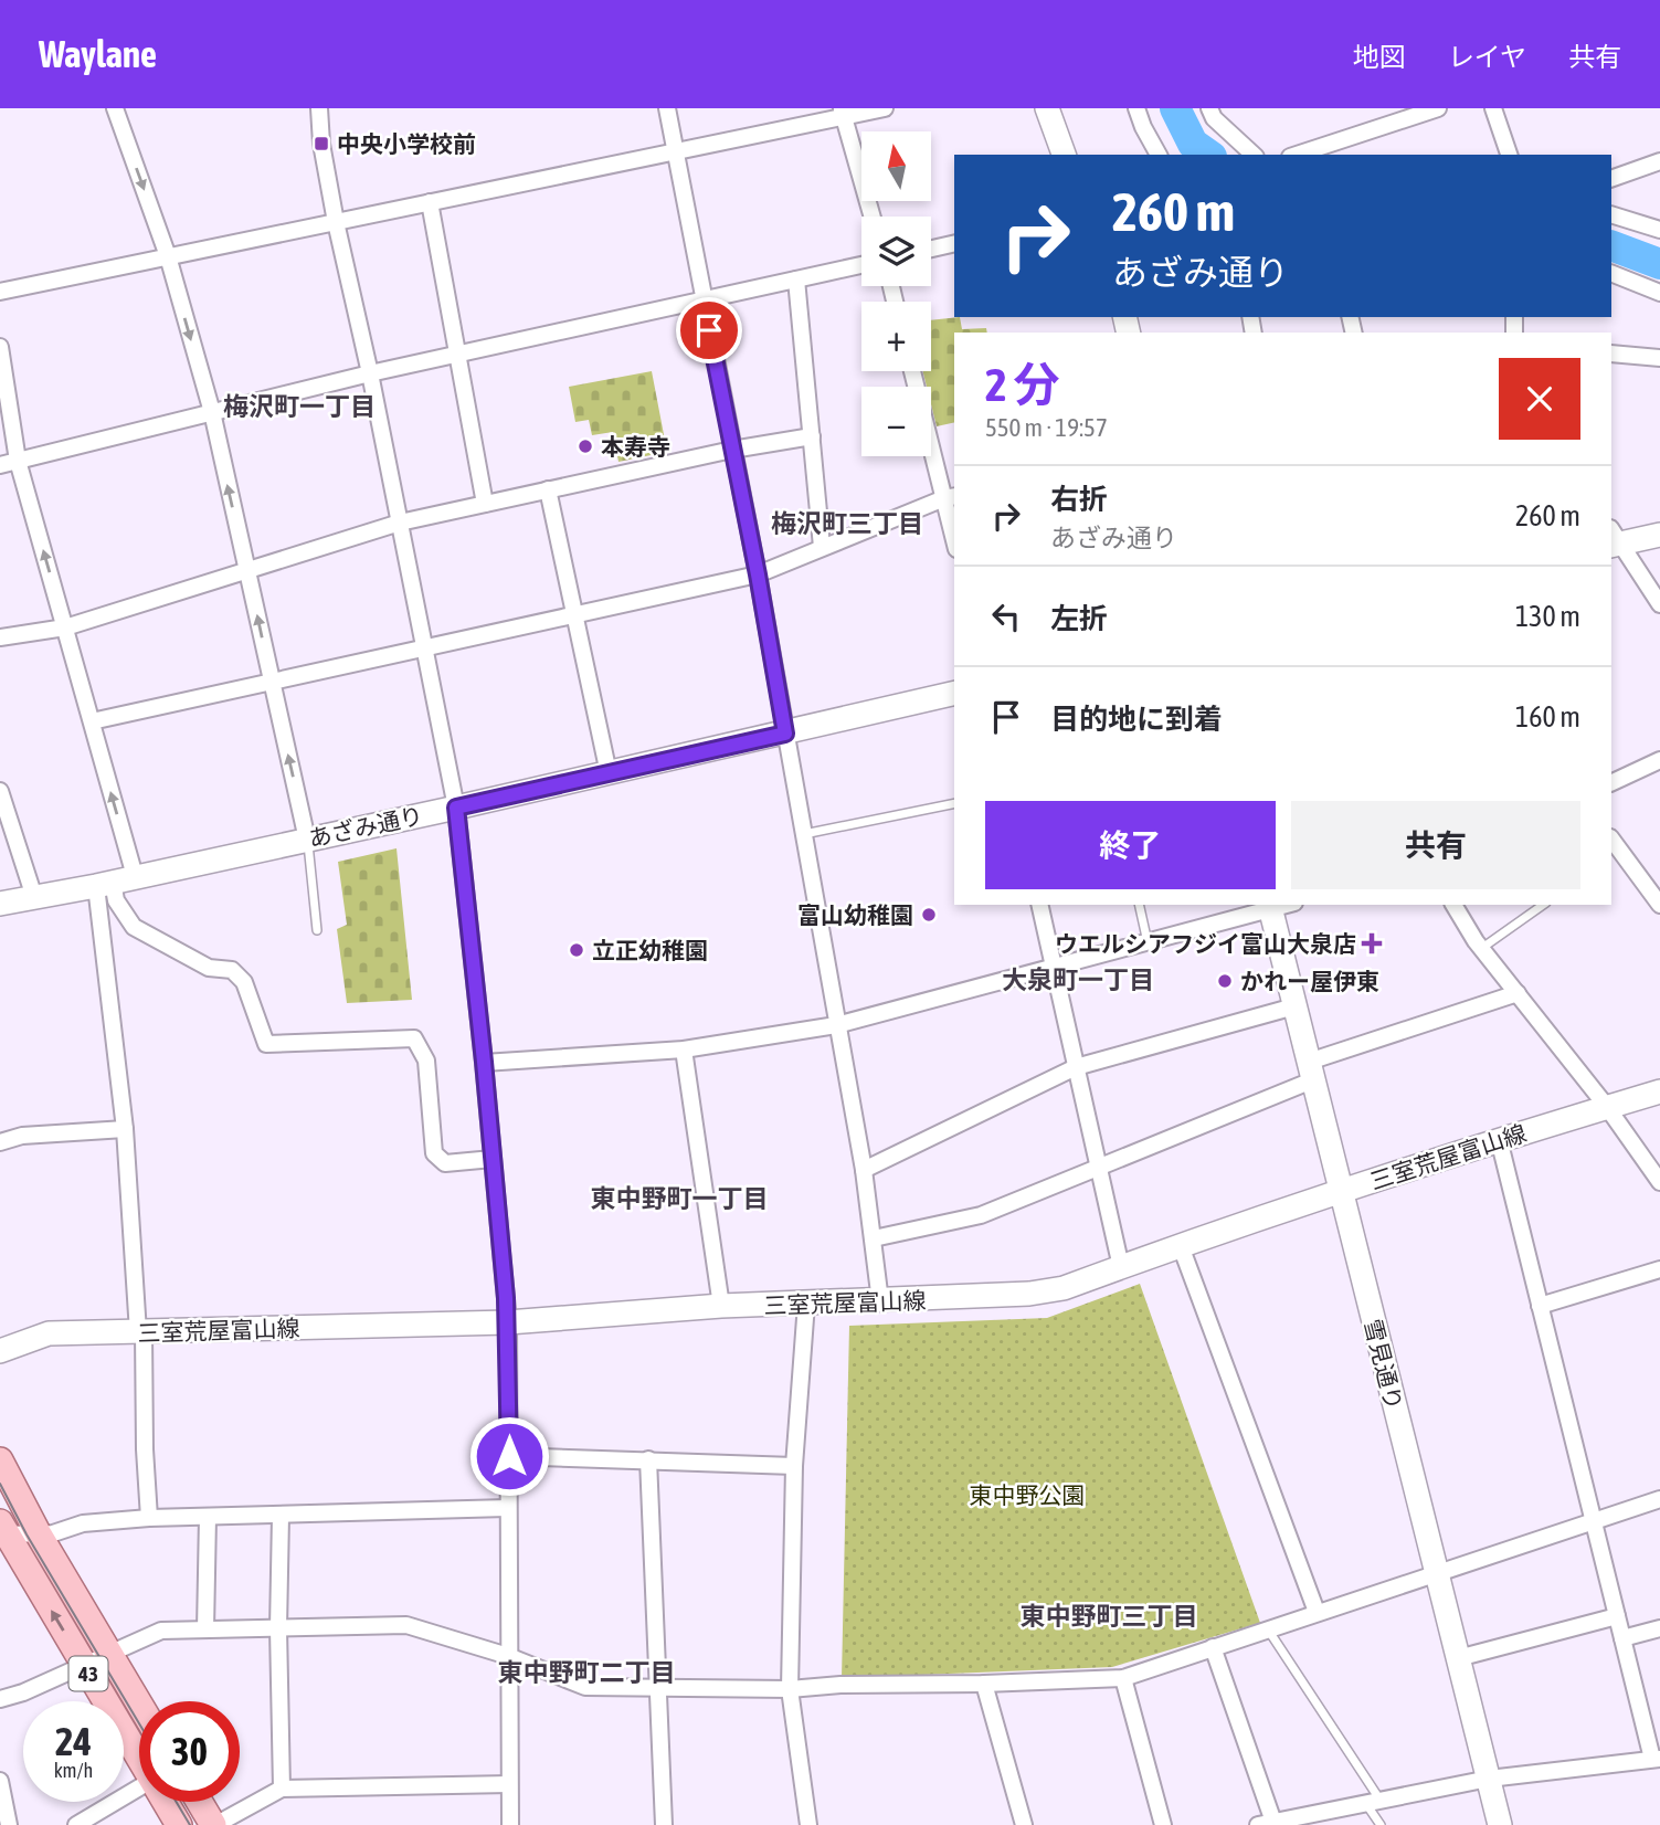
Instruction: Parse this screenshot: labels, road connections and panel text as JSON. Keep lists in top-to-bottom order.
{
  "streets": {
    "main road": ["43"],
    "street": ["あざみ通り", "三室荒屋富山線", "雪見通り"]
  },
  "crossings": [
    ["三室荒屋富山線", "雪見通り"]
  ],
  "districts": [
    "梅沢町一丁目",
    "梅沢町三丁目",
    "大泉町一丁目",
    "東中野町一丁目",
    "東中野町三丁目",
    "東中野町二丁目"
  ],
  "parks": ["東中野公園"],
  "places": {
    "transit": ["中央小学校前"],
    "other": [
      "本寿寺",
      "富山幼稚園",
      "立正幼稚園",
      "かれー屋伊東"
    ],
    "health": ["ウエルシアフジイ富山大泉店"]
  },
  "north": "top",
  "page": {
    "header": "Waylane",
    "nav": ["地図", "レイヤ", "共有"],
    "map_buttons": ["+", "−"],
    "turn": ["260 m", "あざみ通り"],
    "heading": ["2 分", "550 m · 19:57"],
    "list": [
      {
        "name": "右折",
        "note": "あざみ通り",
        "value": "260 m"
      },
      {
        "name": "左折",
        "value": "130 m"
      },
      {
        "name": "目的地に到着",
        "value": "160 m"
      }
    ],
    "buttons": ["終了", "共有"],
    "speed": "24 km/h",
    "limit": "30"
  }
}
